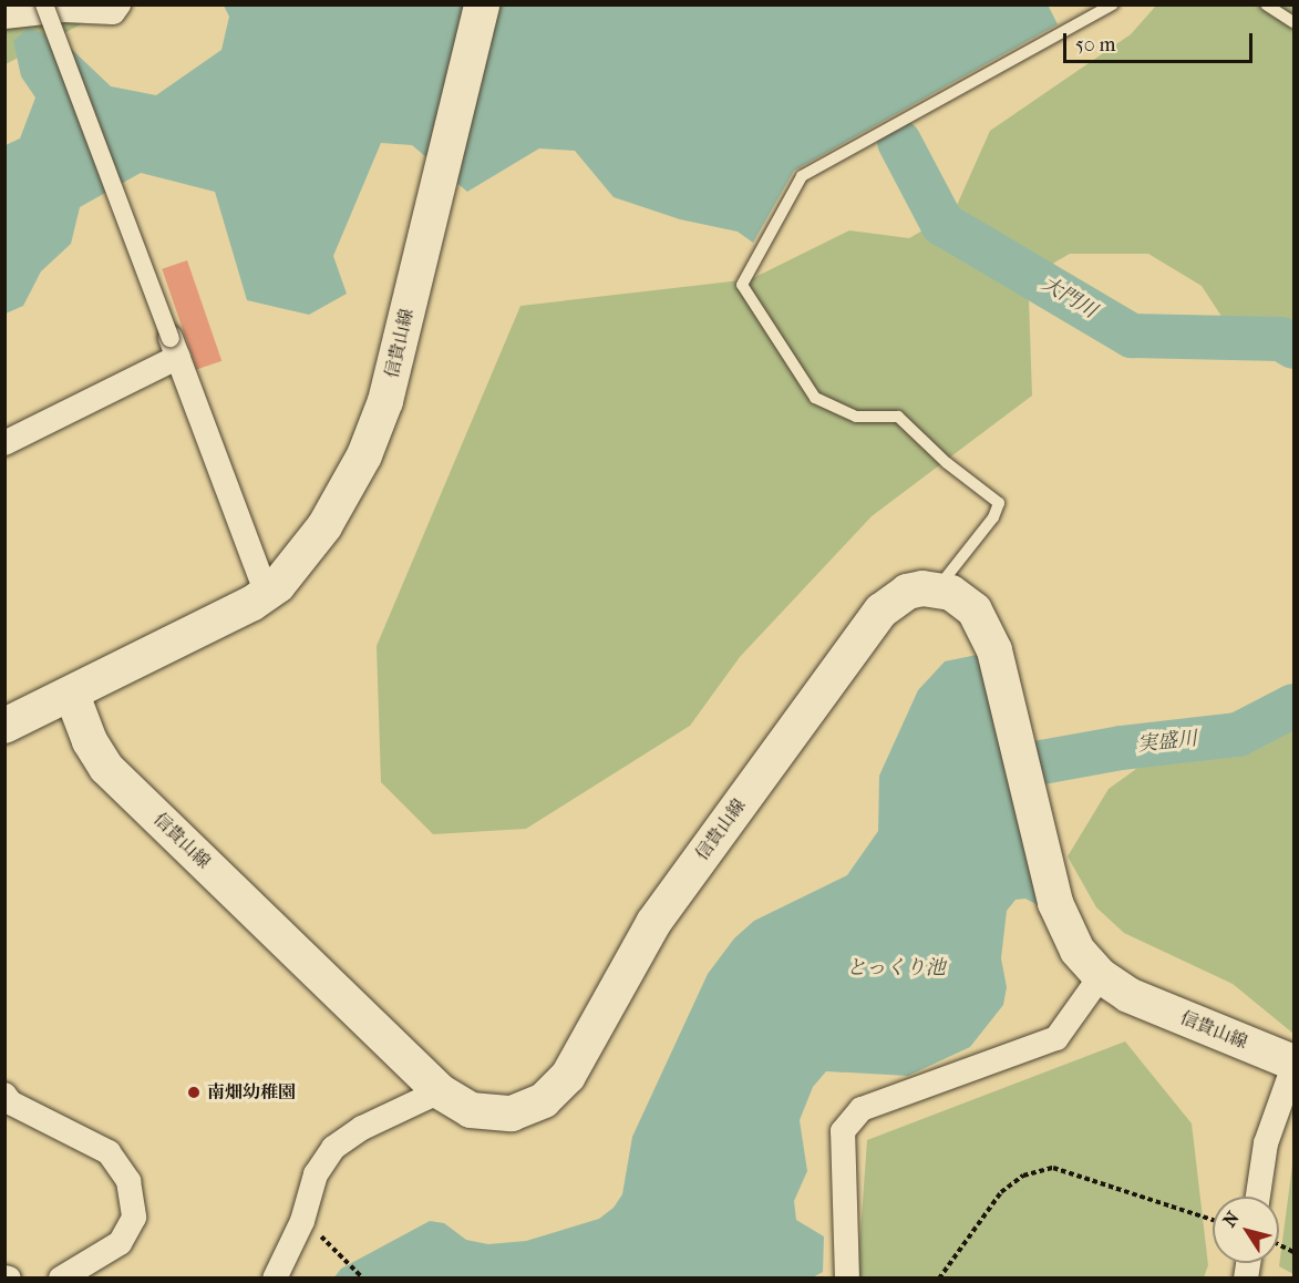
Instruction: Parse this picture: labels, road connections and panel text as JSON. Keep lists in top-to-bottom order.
{
  "streets": {
    "main road": ["信貴山線"]
  },
  "water": ["大門川", "実盛川", "とっくり池"],
  "places": ["南畑幼稚園"],
  "scale_bar": "50 m",
  "north": "top left"
}
